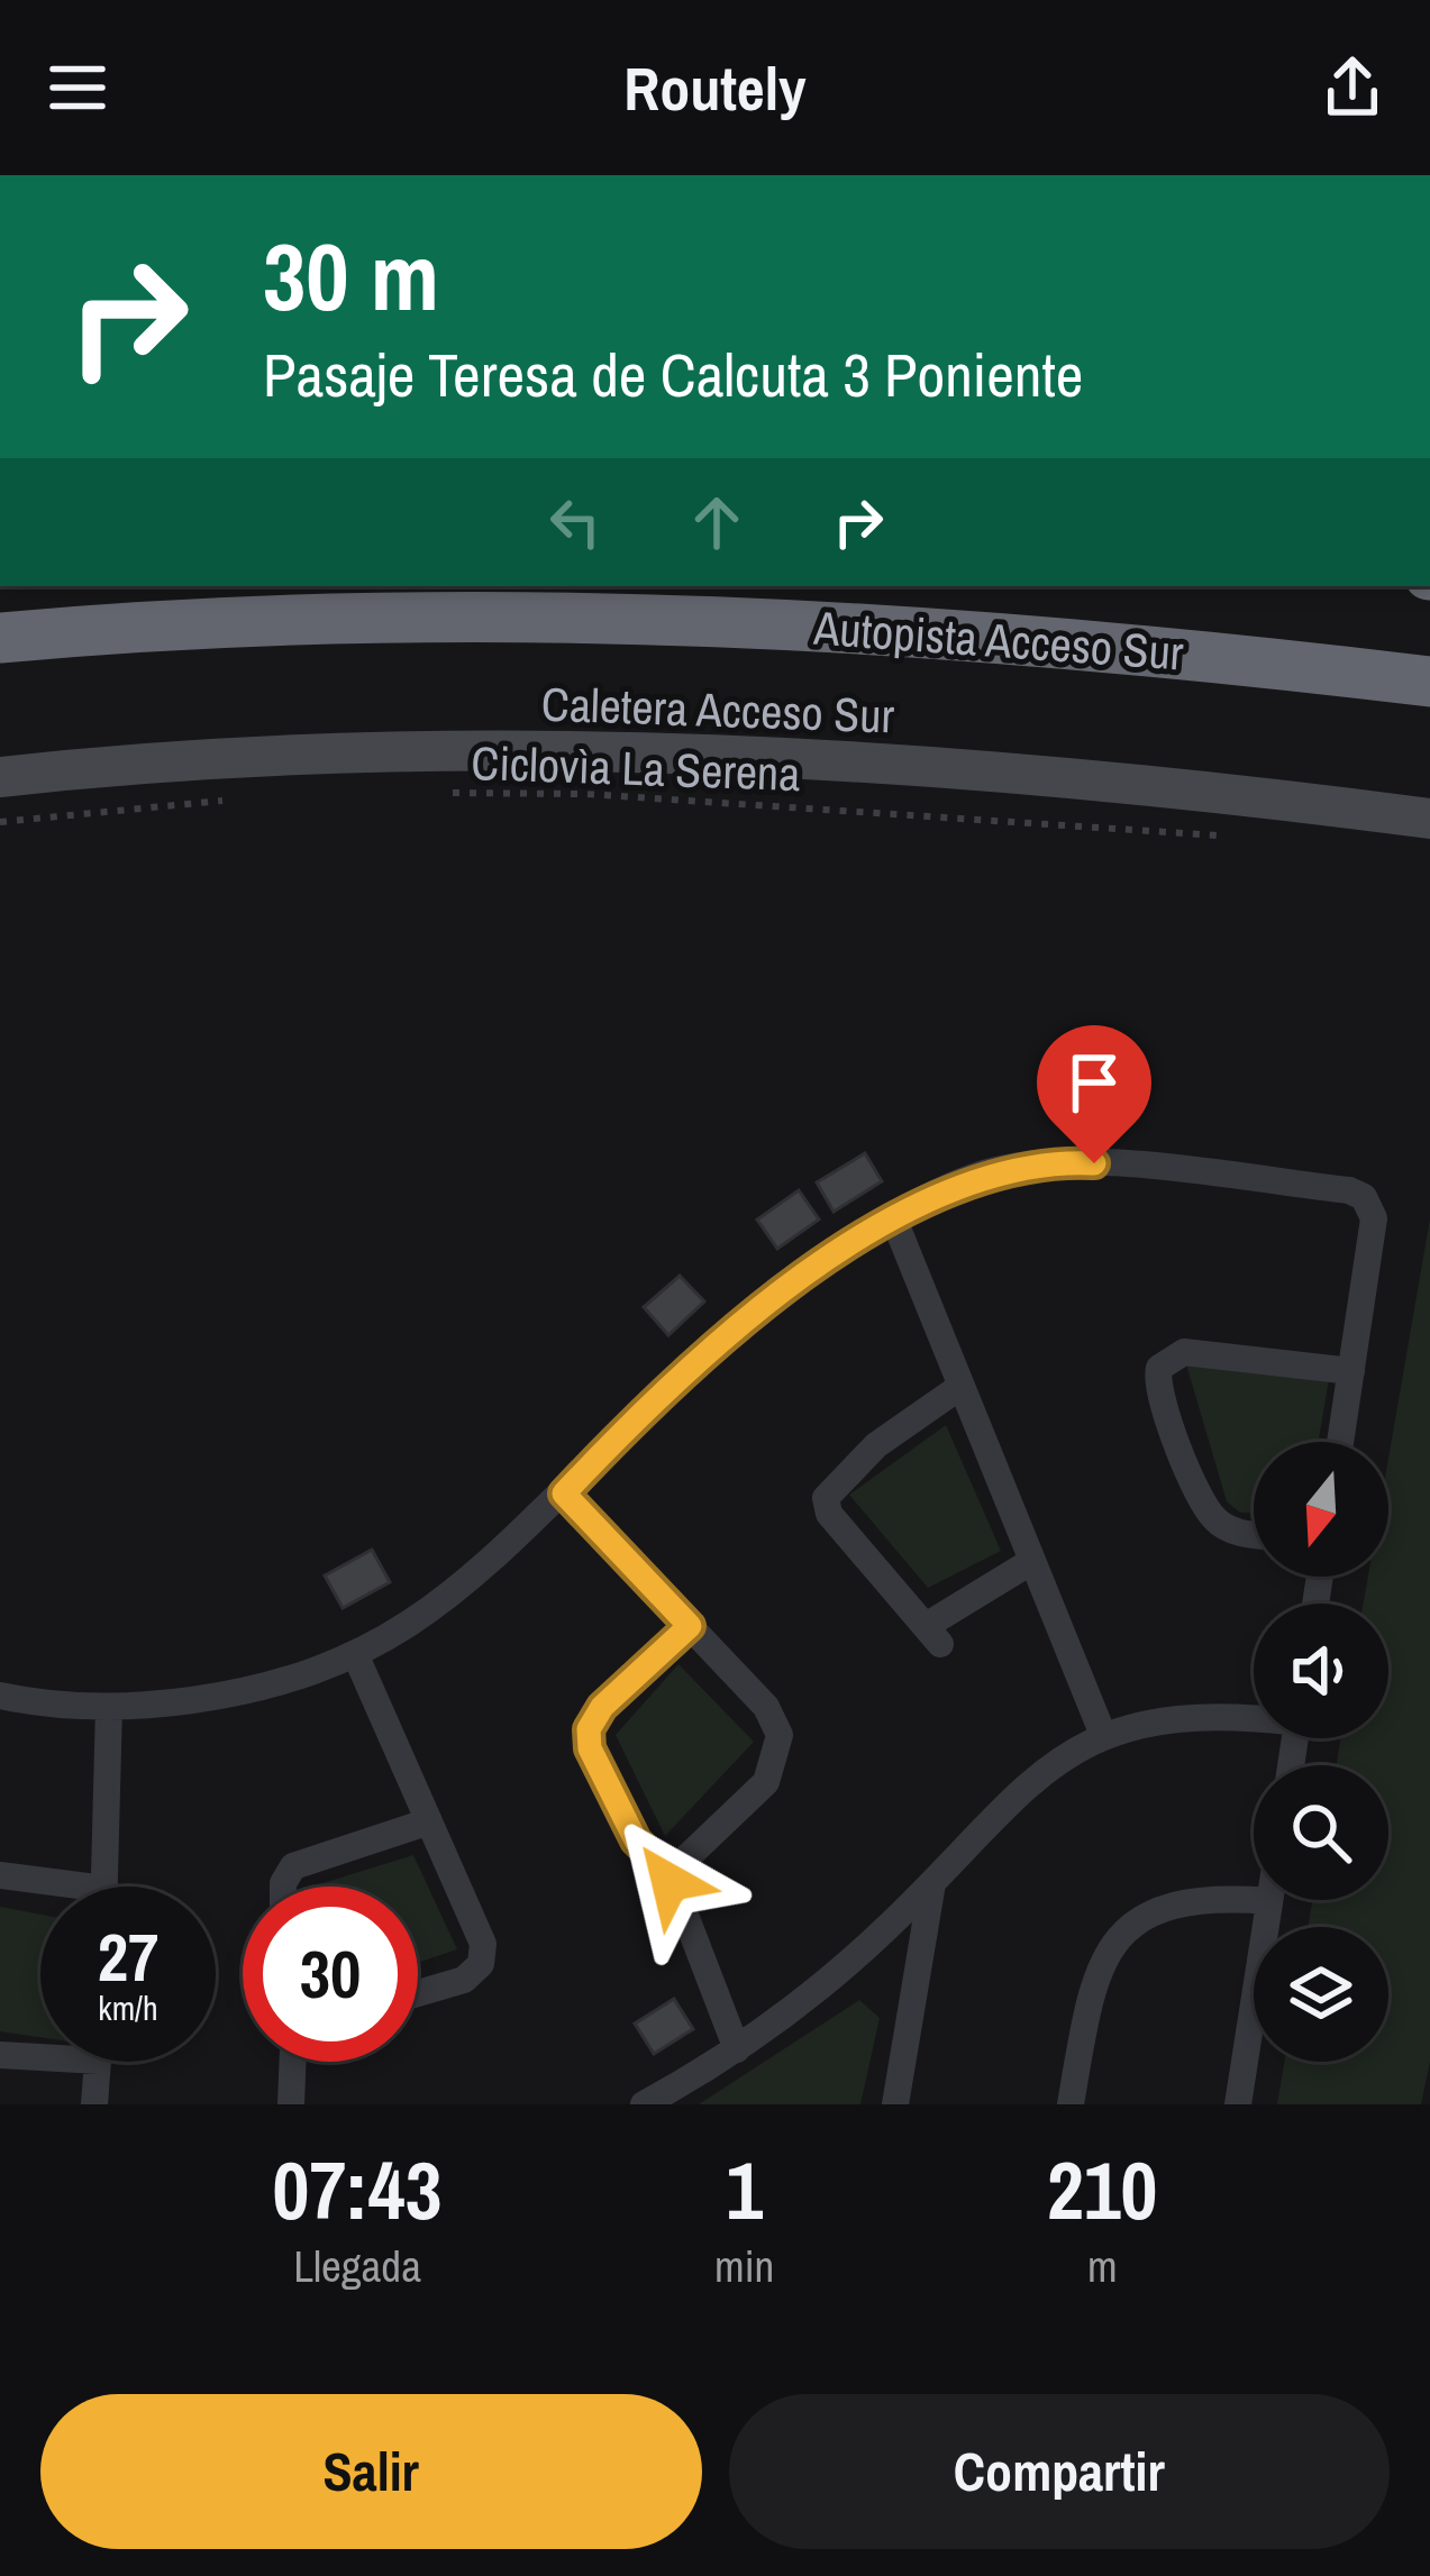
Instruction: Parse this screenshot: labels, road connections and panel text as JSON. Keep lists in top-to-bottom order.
{
  "streets": {
    "highway": ["Autopista Acceso Sur"],
    "main road": ["Caletera Acceso Sur"],
    "path": ["Ciclovìa La Serena"]
  },
  "north": "bottom",
  "page": {
    "header": "Routely",
    "turn": ["30 m", "Pasaje Teresa de Calcuta 3 Poniente"],
    "speed": "27 km/h",
    "limit": "30",
    "eta": [
      "07:43",
      "Llegada",
      "1",
      "min",
      "210",
      "m"
    ],
    "buttons": ["Salir", "Compartir"]
  }
}
